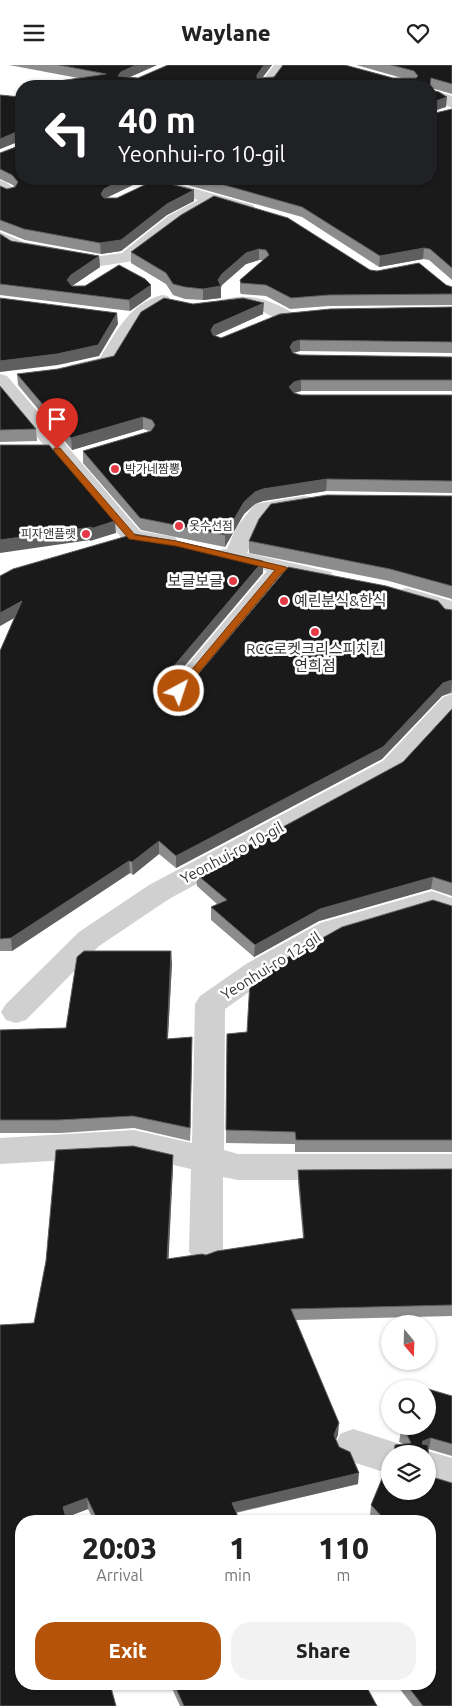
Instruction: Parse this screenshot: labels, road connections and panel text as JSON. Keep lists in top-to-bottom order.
{
  "streets": {
    "street": ["Yeonhui-ro 10-gil", "Yeonhui-ro 12-gil"]
  },
  "places": [
    "박가네짬뽕",
    "옷수선점",
    "피자앤플랫",
    "보글보글",
    "예린분식&한식",
    "RCC로켓크리스피치킨 연희점"
  ],
  "north": "bottom",
  "page": {
    "header": "Waylane",
    "turn": ["40 m", "Yeonhui-ro 10-gil"],
    "eta": [
      "20:03",
      "Arrival",
      "1",
      "min",
      "110",
      "m"
    ],
    "buttons": ["Exit", "Share"]
  }
}
